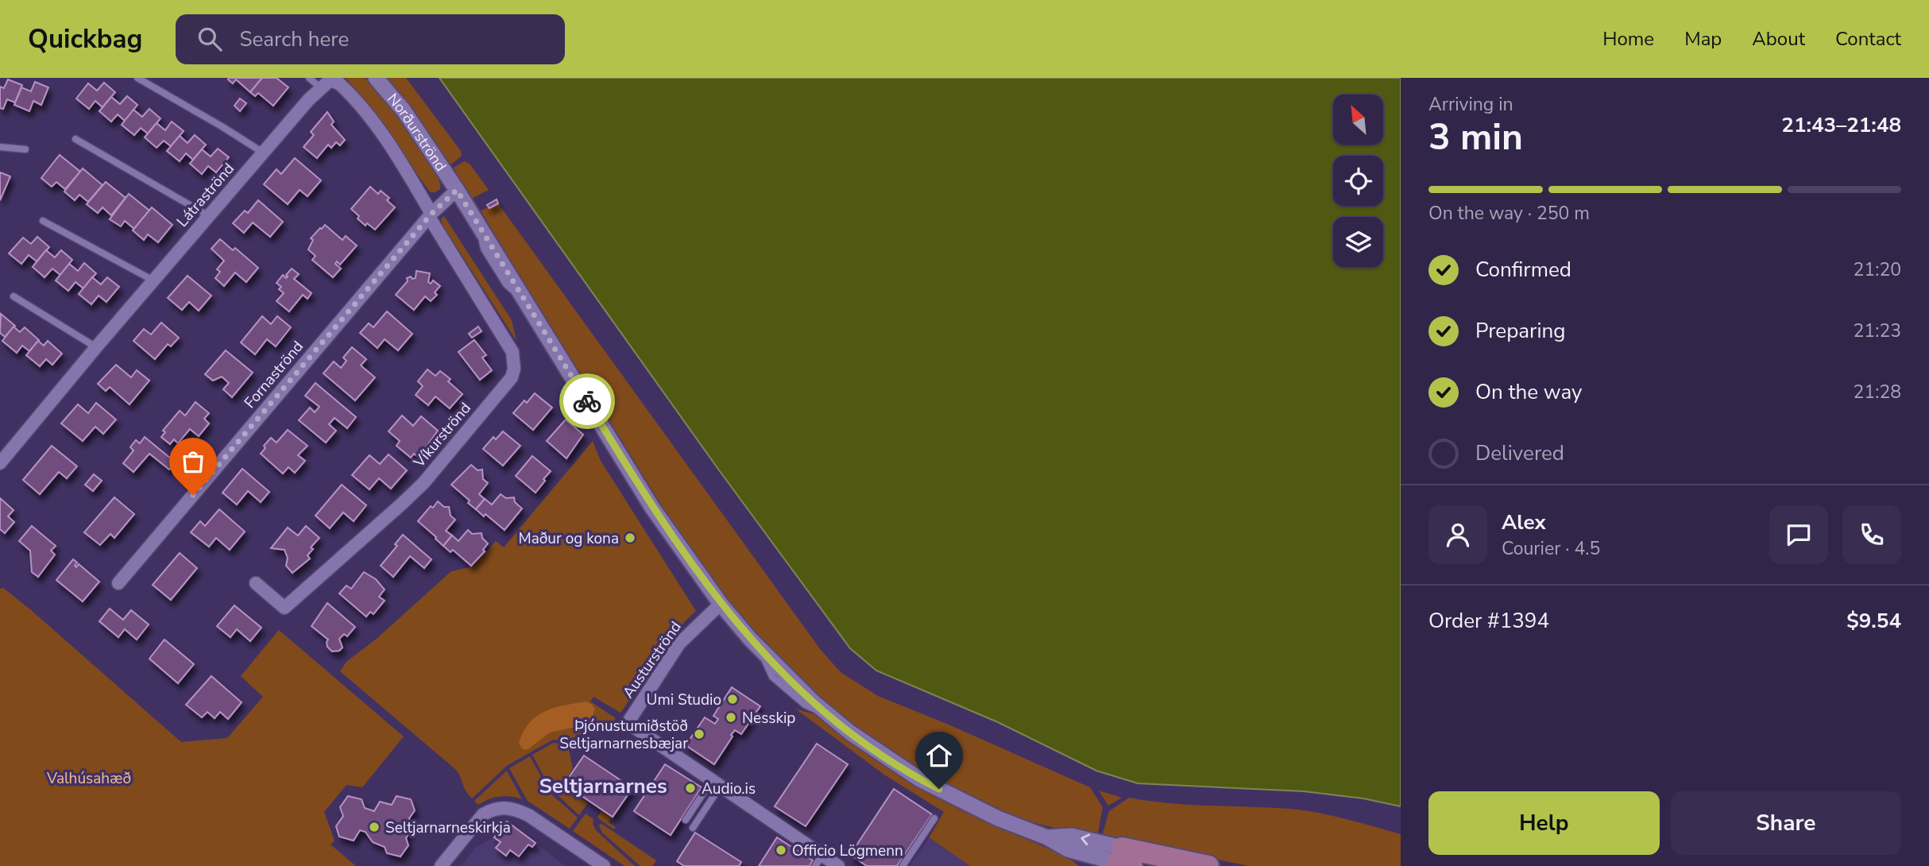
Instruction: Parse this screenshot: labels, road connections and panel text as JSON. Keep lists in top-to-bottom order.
{
  "streets": {
    "street": [
      "Norðurströnd",
      "Látraströnd",
      "Fornaströnd",
      "Víkurströnd",
      "Austurströnd"
    ]
  },
  "crossings": [
    ["Norðurströnd", "Fornaströnd"],
    ["Norðurströnd", "Austurströnd"],
    ["Fornaströnd", "Víkurströnd"]
  ],
  "districts": ["Seltjarnarnes"],
  "parks": ["Valhúsahæð"],
  "places": [
    "Maður og kona",
    "Umi Studio",
    "Nesskip",
    "Þjónustumiðstöð Seltjarnarnesbæjar",
    "Audio.is",
    "Seltjarnarneskirkja",
    "Officio Lögmenn"
  ],
  "north": "top left",
  "page": {
    "header": "Quickbag",
    "search": "Search here",
    "nav": [
      "Home",
      "Map",
      "About",
      "Contact"
    ],
    "heading": ["3 min", "Arriving in", "21:43–21:48"],
    "panel": [
      "Alex",
      "Courier · 4.5",
      "Order #1394",
      "$9.54"
    ],
    "bar": "On the way · 250 m",
    "list": [
      ["Confirmed", "21:20"],
      ["Preparing", "21:23"],
      ["On the way", "21:28"],
      "Delivered"
    ],
    "buttons": ["Help", "Share"]
  }
}
